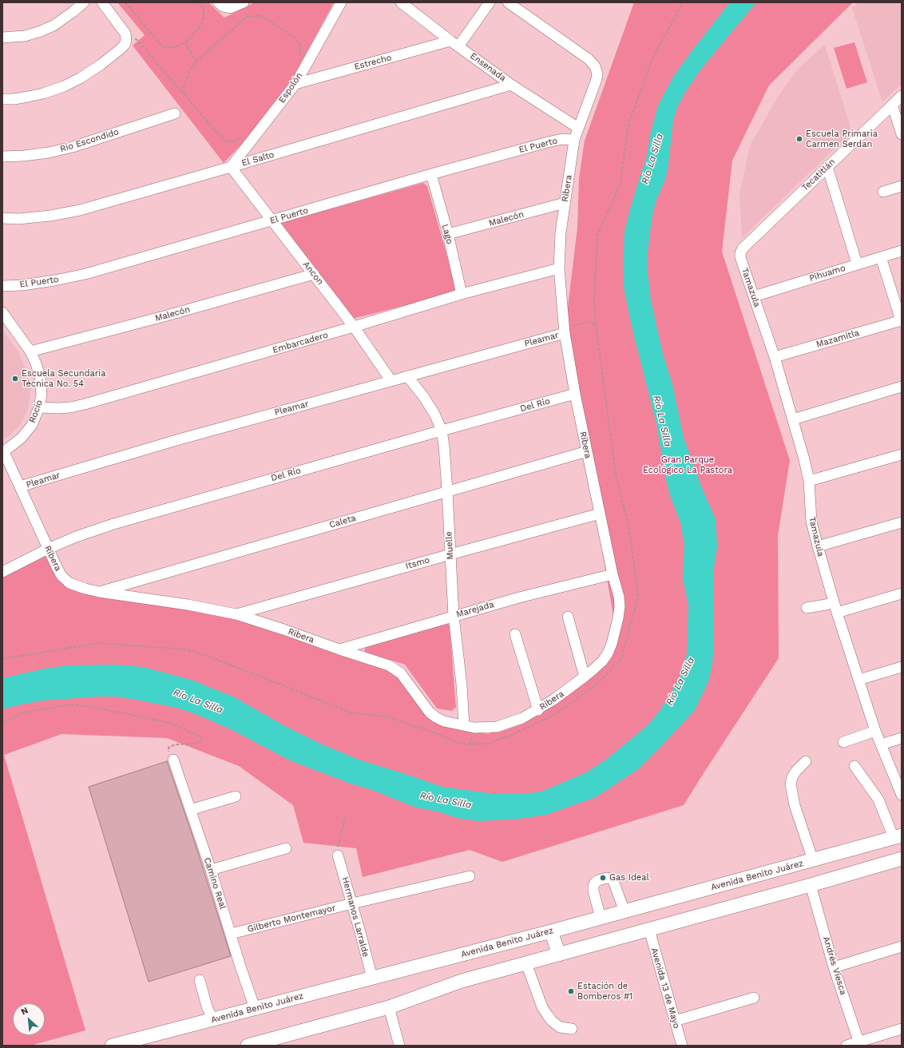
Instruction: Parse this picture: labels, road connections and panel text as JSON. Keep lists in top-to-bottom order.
{
  "streets": {
    "main road": ["Avenida Benito Juárez"],
    "street": [
      "Estrecho",
      "Ensenada",
      "Espolón",
      "Río Escondido",
      "El Puerto",
      "El Salto",
      "Tecatitlán",
      "Ribera",
      "Malecón",
      "Lago",
      "Ancon",
      "Pihuamo",
      "Tamazula",
      "Mazamitla",
      "Pleamar",
      "Embarcadero",
      "Del Río",
      "Rocío",
      "Caleta",
      "Muelle",
      "Itsmo",
      "Marejada",
      "Camino Real",
      "Hermanos Larralde",
      "Gilberto Montemayor",
      "Andrés Viesca",
      "Avenida 13 de Mayo"
    ]
  },
  "crossings": [
    ["Estrecho", "Ensenada"],
    ["Estrecho", "Espolón"],
    ["Ensenada", "El Salto"],
    ["Ensenada", "Ribera"],
    ["Espolón", "El Salto"],
    ["Espolón", "Ancon"],
    ["El Puerto", "Ribera"],
    ["El Puerto", "Lago"],
    ["El Puerto", "Ancon"],
    ["El Salto", "Ancon"],
    ["Tecatitlán", "Tamazula"],
    ["Ribera", "Malecón"],
    ["Ribera", "Pleamar"],
    ["Ribera", "Embarcadero"],
    ["Ribera", "Del Río"],
    ["Ribera", "Rocío"],
    ["Ribera", "Caleta"],
    ["Ribera", "Muelle"],
    ["Ribera", "Itsmo"],
    ["Ribera", "Marejada"],
    ["Malecón", "Lago"],
    ["Malecón", "Ancon"],
    ["Malecón", "Rocío"],
    ["Lago", "Embarcadero"],
    ["Ancon", "Pleamar"],
    ["Ancon", "Embarcadero"],
    ["Pihuamo", "Tamazula"],
    ["Tamazula", "Mazamitla"],
    ["Pleamar", "Muelle"],
    ["Embarcadero", "Rocío"],
    ["Del Río", "Muelle"],
    ["Caleta", "Muelle"],
    ["Muelle", "Itsmo"],
    ["Muelle", "Marejada"],
    ["Avenida Benito Juárez", "Camino Real"],
    ["Avenida Benito Juárez", "Hermanos Larralde"],
    ["Camino Real", "Gilberto Montemayor"],
    ["Hermanos Larralde", "Gilberto Montemayor"]
  ],
  "water": ["Río La Silla"],
  "parks": ["Gran Parque Ecológico La Pastora"],
  "places": [
    "Escuela Primaria Carmen Serdan",
    "Escuela Secundaria Técnica No. 54",
    "Gas Ideal",
    "Estación de Bomberos #1"
  ],
  "north": "top left"
}
